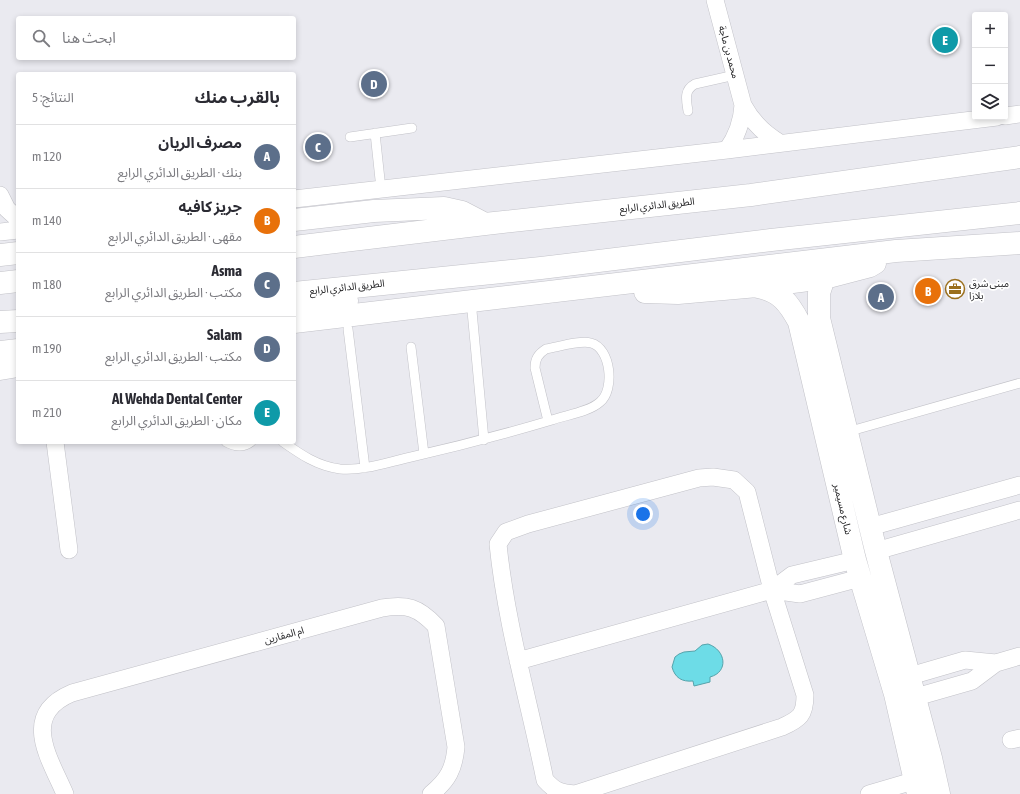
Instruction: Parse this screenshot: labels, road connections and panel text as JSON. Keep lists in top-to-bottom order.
{
  "streets": {
    "street": [
      "محمد بن ماجة",
      "الطريق الدائري الرابع",
      "شارع مسيمير",
      "ام المقارين"
    ]
  },
  "places": {
    "office": ["مبنى شرق بلازا"]
  },
  "page": {
    "map_buttons": ["+", "−"],
    "search": "ابحث هنا",
    "pins": [
      "E",
      "D",
      "C",
      "B",
      "A"
    ],
    "heading": ["بالقرب منك", "النتائج: 5"],
    "list": [
      {
        "mark": "A",
        "name": "مصرف الريان",
        "note": "بنك · الطريق الدائري الرابع",
        "value": "120 m"
      },
      {
        "mark": "B",
        "name": "جريز كافيه",
        "note": "مقهى · الطريق الدائري الرابع",
        "value": "140 m"
      },
      {
        "mark": "C",
        "name": "Asma",
        "note": "مكتب · الطريق الدائري الرابع",
        "value": "180 m"
      },
      {
        "mark": "D",
        "name": "Salam",
        "note": "مكتب · الطريق الدائري الرابع",
        "value": "190 m"
      },
      {
        "mark": "E",
        "name": "Al Wehda Dental Center",
        "note": "مكان · الطريق الدائري الرابع",
        "value": "210 m"
      }
    ]
  }
}
